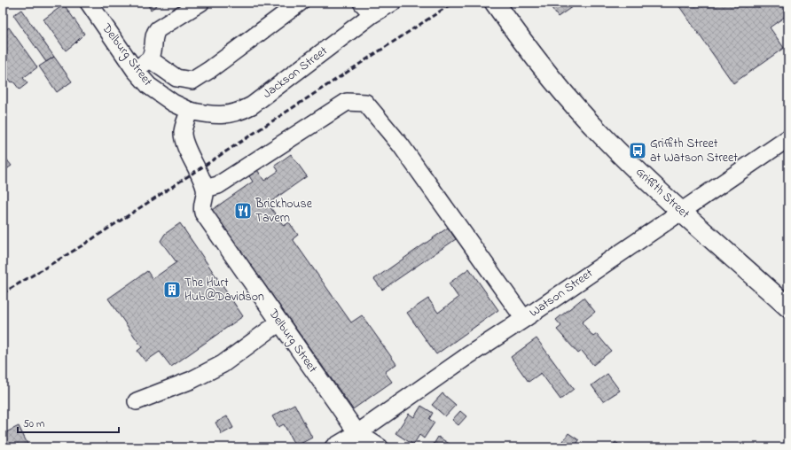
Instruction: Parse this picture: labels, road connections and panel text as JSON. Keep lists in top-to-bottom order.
{
  "streets": {
    "main road": ["Griffith Street"],
    "street": ["Delburg Street", "Jackson Street", "Watson Street"]
  },
  "crossings": [
    ["Delburg Street", "Jackson Street"],
    ["Delburg Street", "Watson Street"],
    ["Griffith Street", "Watson Street"]
  ],
  "places": {
    "bus stop": ["Griffith Street at Watson Street"],
    "restaurant": ["Brickhouse Tavern"],
    "building": ["The Hurt Hub@Davidson"]
  },
  "scale_bar": "50 m"
}
